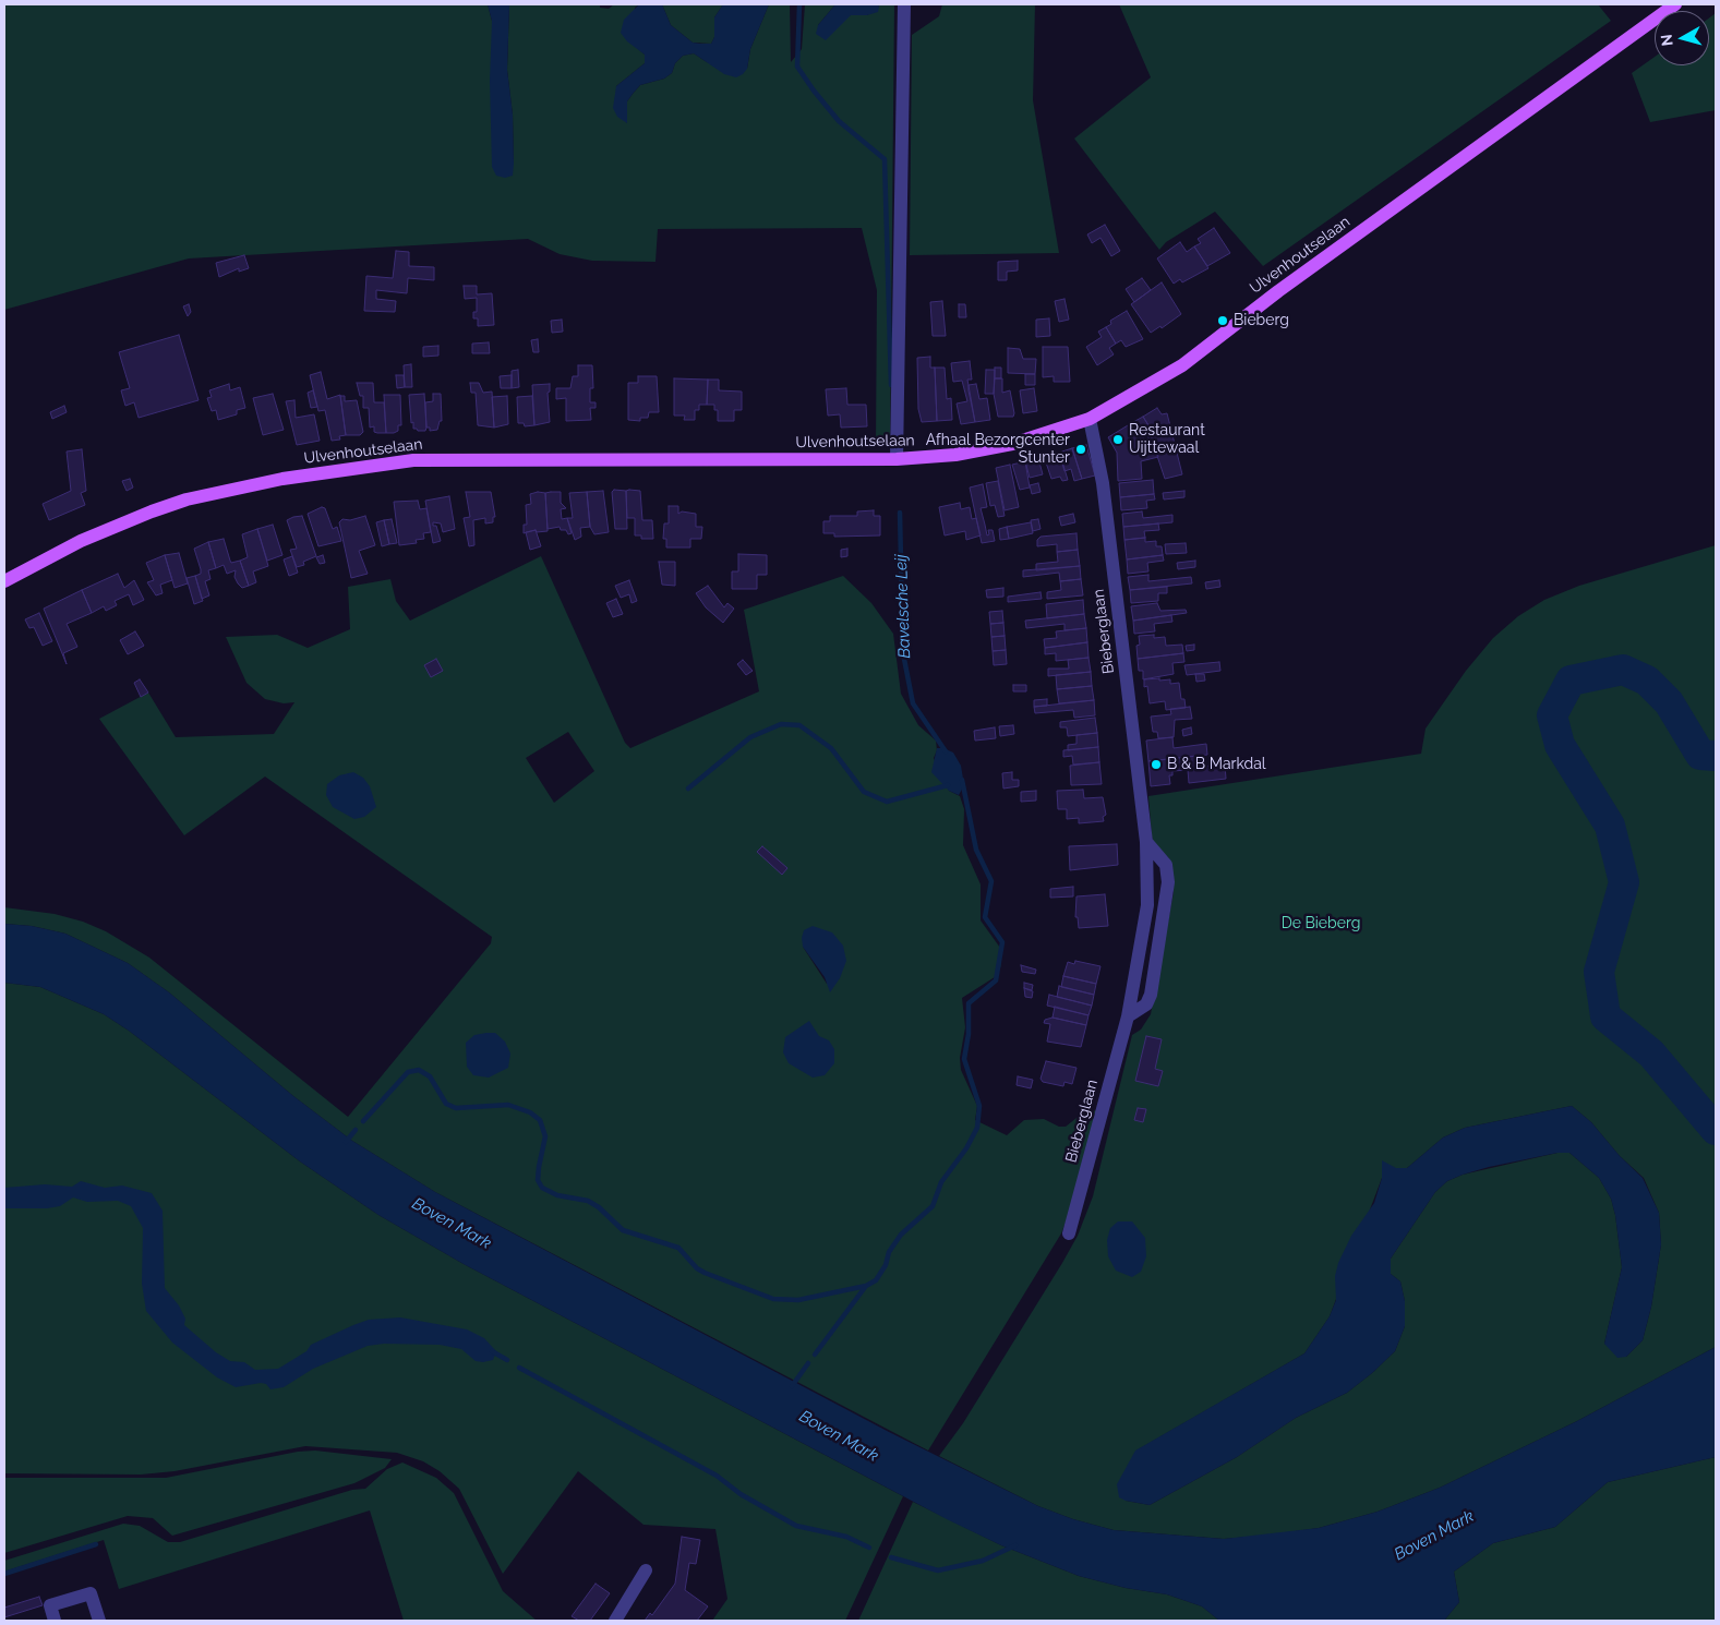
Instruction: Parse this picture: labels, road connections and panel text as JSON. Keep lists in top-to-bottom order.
{
  "streets": {
    "main road": ["Ulvenhoutselaan"],
    "street": ["Bieberglaan"]
  },
  "crossings": [
    ["Ulvenhoutselaan", "Bieberglaan"]
  ],
  "water": ["Bavelsche Leij", "Boven Mark"],
  "parks": ["De Bieberg"],
  "places": [
    "Bieberg",
    "Restaurant Uijttewaal",
    "Afhaal Bezorgcenter Stunter",
    "B & B Markdal"
  ],
  "north": "left"
}
